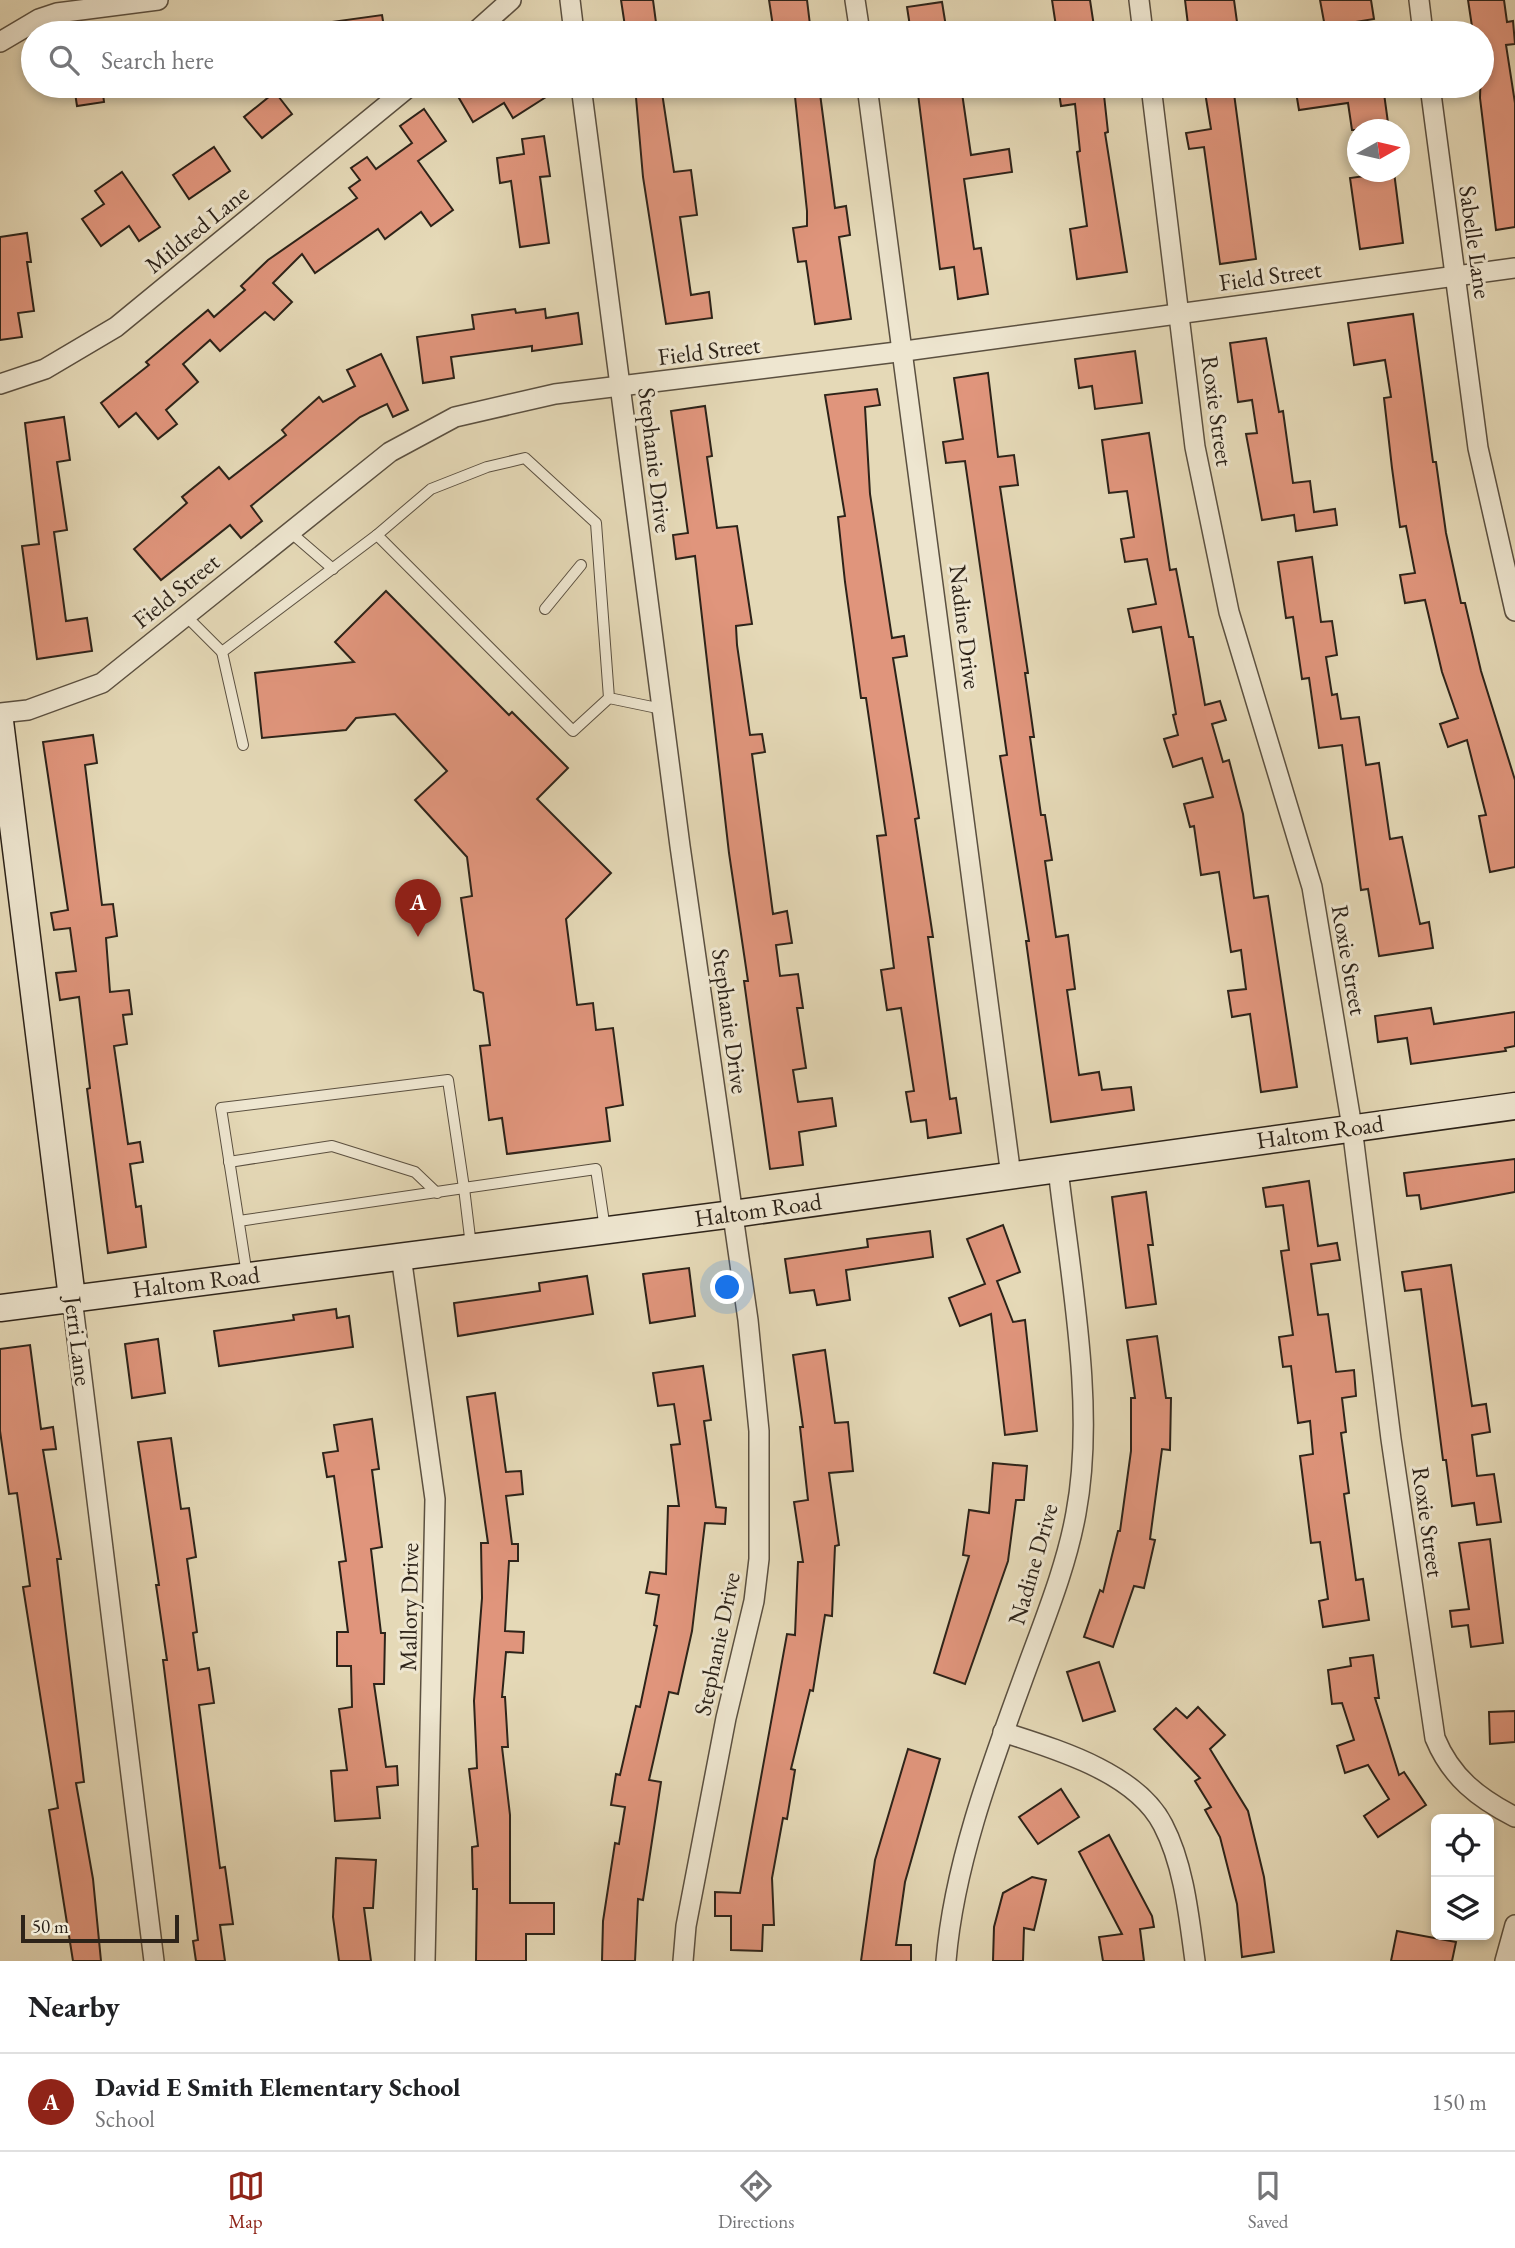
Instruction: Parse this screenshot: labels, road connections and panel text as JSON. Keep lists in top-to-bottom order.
{
  "streets": {
    "main road": ["Haltom Road", "Jerri Lane"],
    "street": [
      "Mildred Lane",
      "Sabelle Lane",
      "Field Street",
      "Roxie Street",
      "Stephanie Drive",
      "Nadine Drive",
      "Mallory Drive"
    ]
  },
  "crossings": [
    ["Sabelle Lane", "Field Street"],
    ["Field Street", "Roxie Street"],
    ["Field Street", "Stephanie Drive"],
    ["Field Street", "Nadine Drive"],
    ["Roxie Street", "Haltom Road"],
    ["Stephanie Drive", "Haltom Road"],
    ["Nadine Drive", "Haltom Road"],
    ["Haltom Road", "Jerri Lane"],
    ["Haltom Road", "Mallory Drive"]
  ],
  "scale_bar": "50 m",
  "north": "right",
  "page": {
    "search": "Search here",
    "pins": "A",
    "scale": "50 m",
    "heading": "Nearby",
    "list": [
      {
        "mark": "A",
        "name": "David E Smith Elementary School",
        "note": "School",
        "value": "150 m"
      }
    ],
    "nav": ["Map", "Directions", "Saved"]
  }
}
